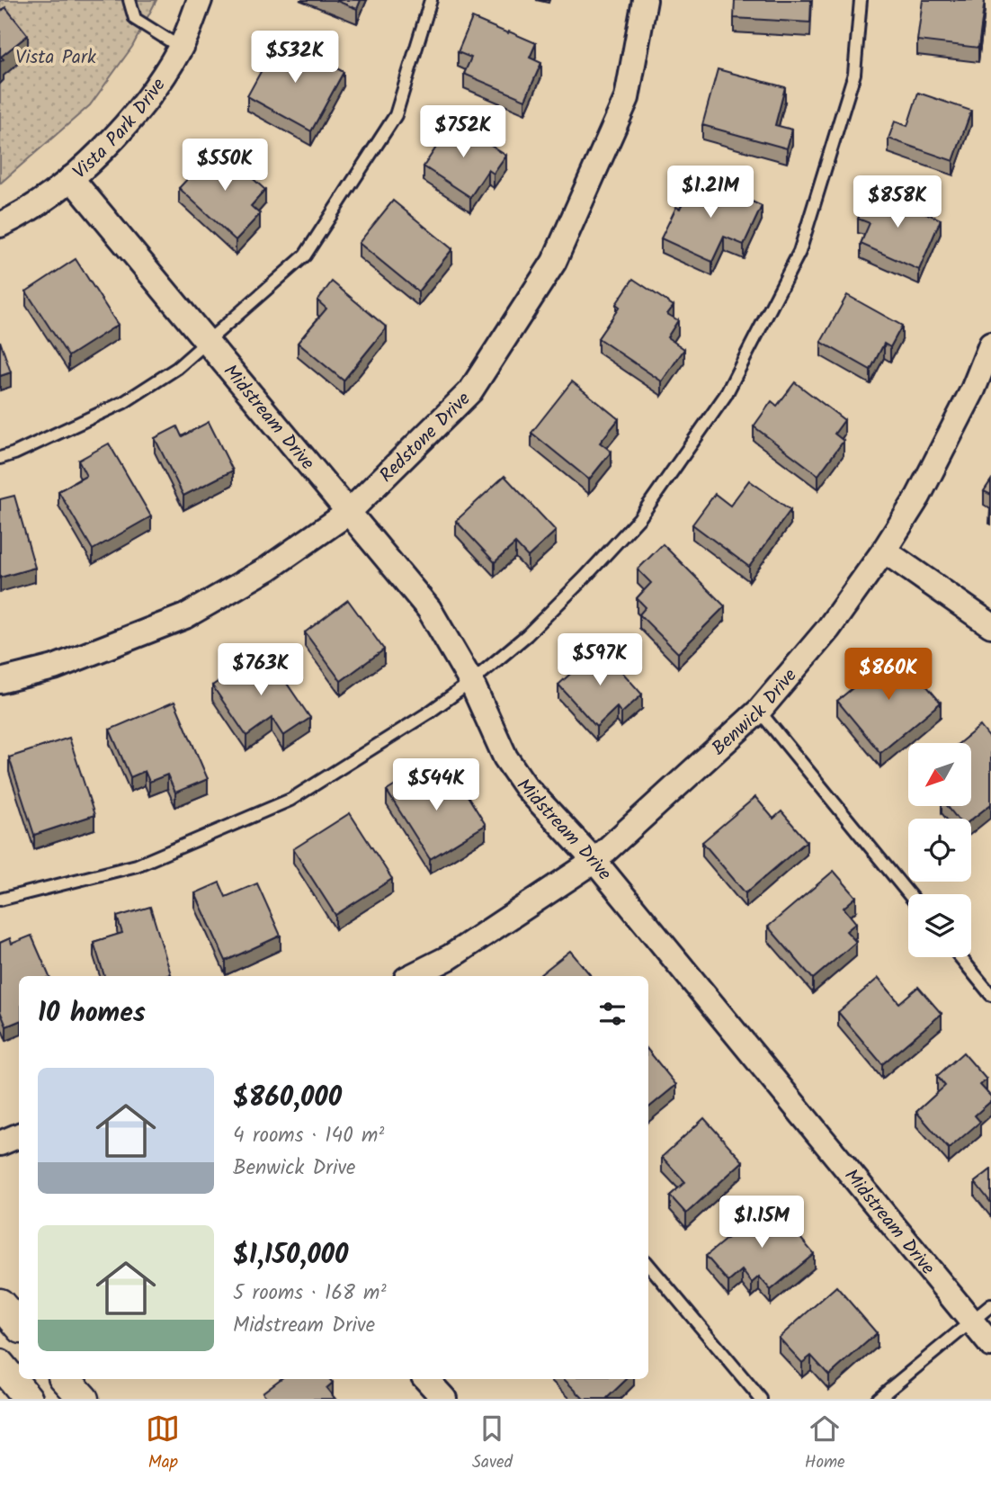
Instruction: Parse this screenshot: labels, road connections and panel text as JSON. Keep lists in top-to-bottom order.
{
  "streets": {
    "street": [
      "Vista Park Drive",
      "Midstream Drive",
      "Redstone Drive",
      "Benwick Drive"
    ]
  },
  "crossings": [
    ["Vista Park Drive", "Midstream Drive"],
    ["Midstream Drive", "Redstone Drive"],
    ["Midstream Drive", "Benwick Drive"]
  ],
  "parks": ["Vista Park"],
  "north": "bottom left",
  "page": {
    "price": [
      "$532K",
      "$752K",
      "$550K",
      "$1.21M",
      "$858K",
      "$597K",
      "$763K",
      "$860K",
      "$544K",
      "$1.15M"
    ],
    "heading": "10 homes",
    "list": [
      {
        "name": "$860,000",
        "note": "4 rooms · 140 m² · Benwick Drive"
      },
      {
        "name": "$1,150,000",
        "note": "5 rooms · 168 m² · Midstream Drive"
      }
    ],
    "tabs": ["Map", "Saved", "Home"]
  }
}
